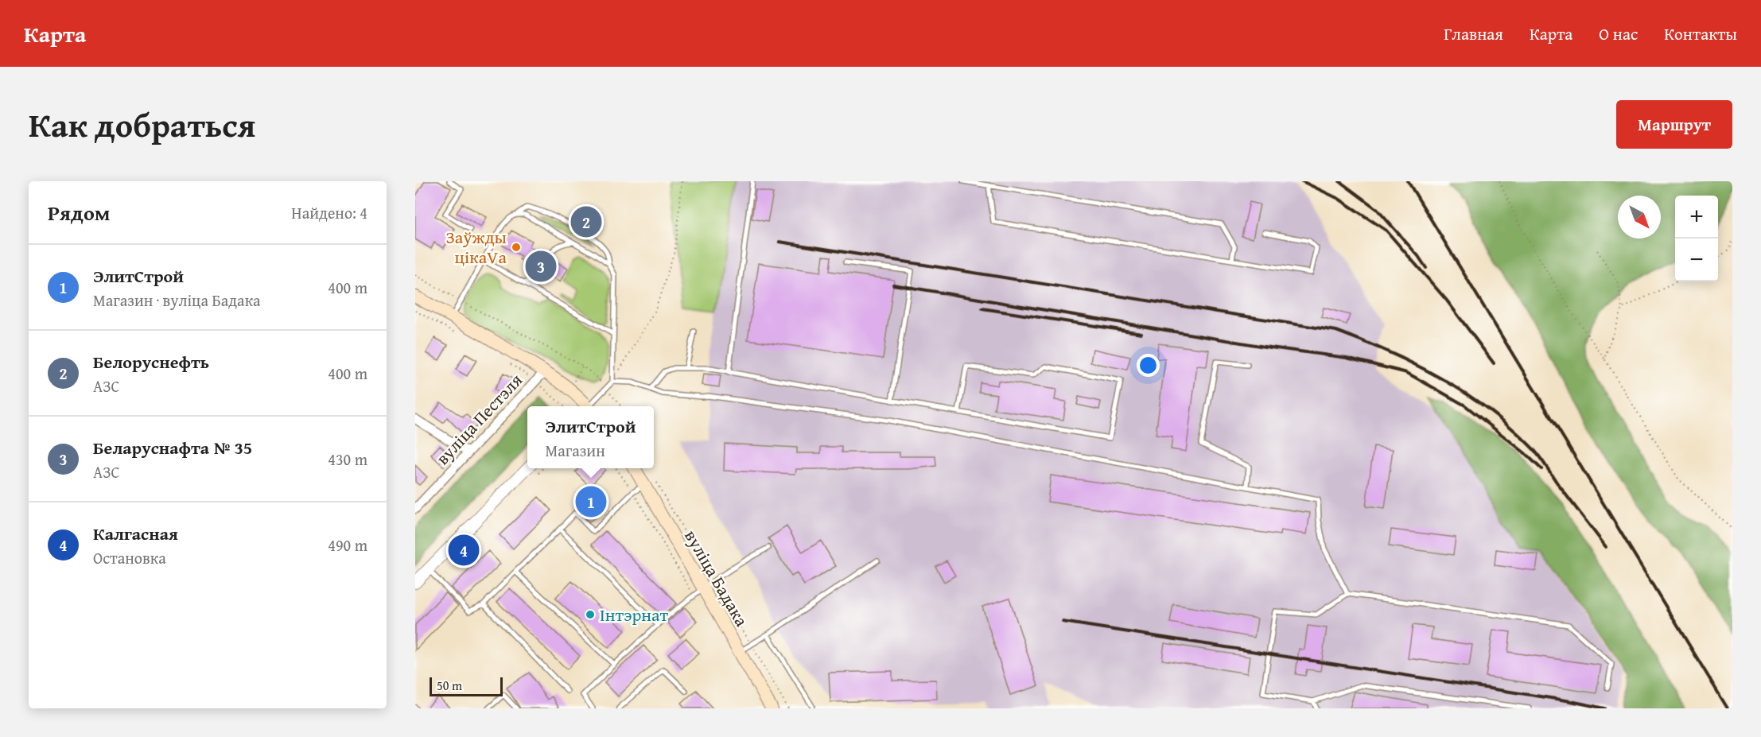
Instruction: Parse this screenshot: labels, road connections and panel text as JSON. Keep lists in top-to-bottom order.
{
  "streets": {
    "main road": ["вуліца Бадака"],
    "street": ["вуліца Пестэля"]
  },
  "places": ["Заўжды цікаVа", "Інтэрнат"],
  "scale_bar": "50 m",
  "north": "bottom right",
  "page": {
    "header": "Карта",
    "nav": [
      "Главная",
      "Карта",
      "О нас",
      "Контакты"
    ],
    "title": "Как добраться",
    "buttons": "Маршрут",
    "heading": ["Рядом", "Найдено: 4"],
    "map_buttons": ["+", "−"],
    "pins": [
      "2",
      "3",
      "1",
      "4"
    ],
    "list": [
      {
        "mark": "1",
        "name": "ЭлитСтрой",
        "note": "Магазин · вуліца Бадака",
        "value": "400 m"
      },
      {
        "mark": "2",
        "name": "Белоруснефть",
        "note": "АЗС",
        "value": "400 m"
      },
      {
        "mark": "3",
        "name": "Беларуснафта № 35",
        "note": "АЗС",
        "value": "430 m"
      },
      {
        "mark": "4",
        "name": "Калгасная",
        "note": "Остановка",
        "value": "490 m"
      }
    ],
    "popup": ["ЭлитСтрой", "Магазин"],
    "scale": "50 m"
  }
}
